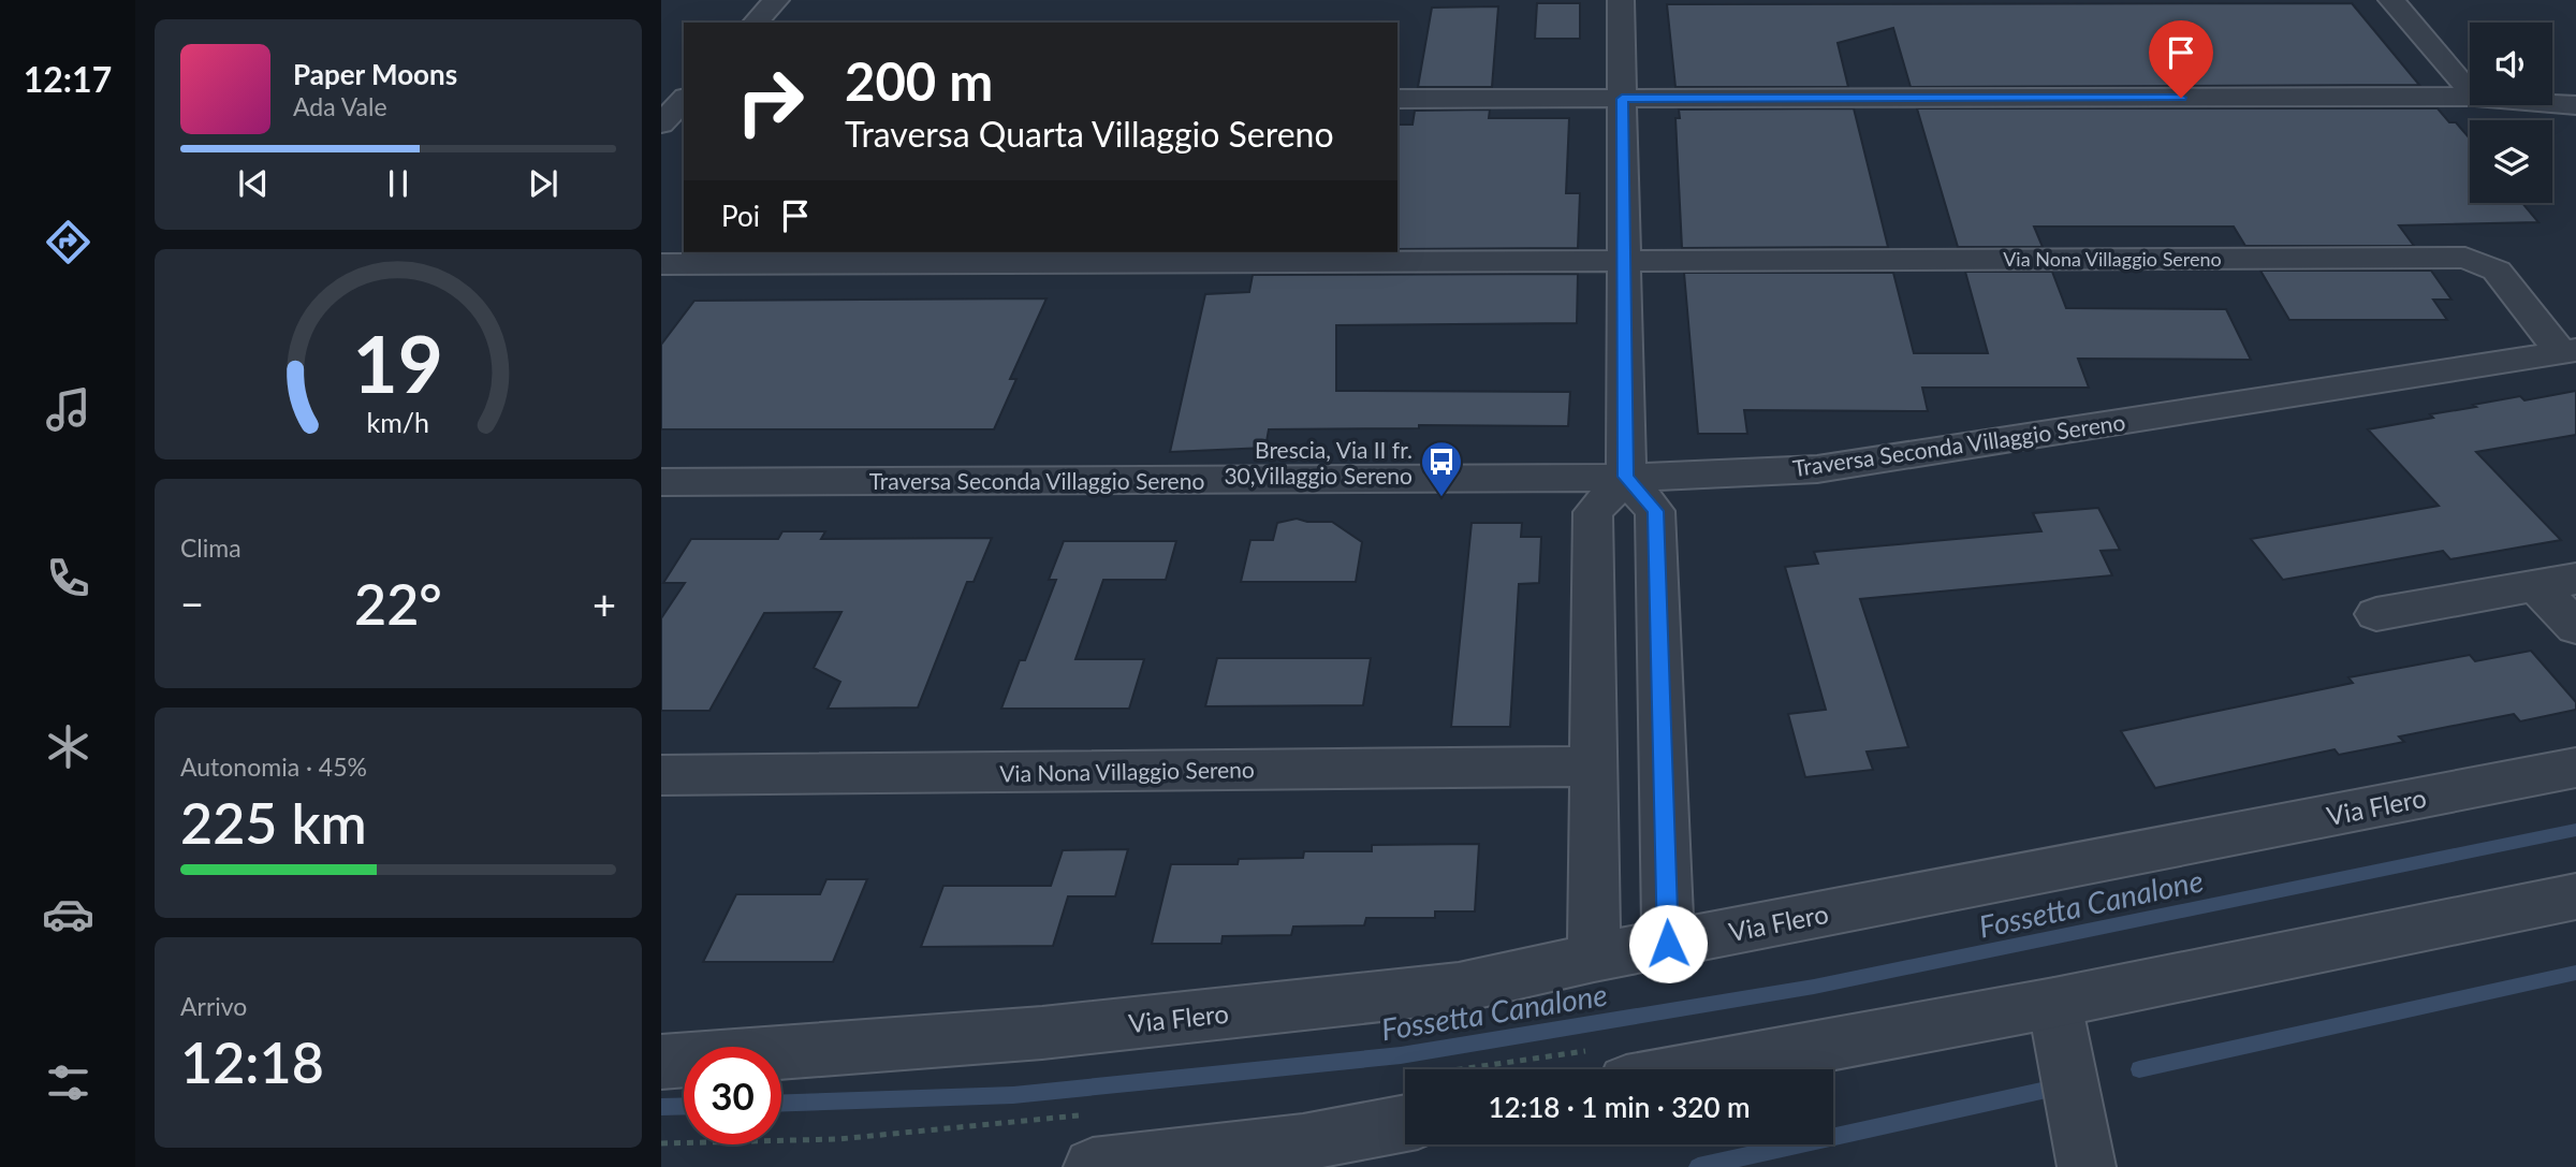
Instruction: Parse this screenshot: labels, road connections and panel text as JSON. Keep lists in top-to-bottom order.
{
  "streets": {
    "street": ["Via Nona Villaggio Sereno", "Traversa Seconda Villaggio Sereno", "Via Flero"]
  },
  "crossings": [
    ["Via Nona Villaggio Sereno", "Traversa Seconda Villaggio Sereno"]
  ],
  "water": ["Fossetta Canalone"],
  "places": {
    "bus stop": ["Brescia, Via II fr. 30,Villaggio Sereno"]
  },
  "page": {
    "tabs": "12:17",
    "turn": ["200 m", "Traversa Quarta Villaggio Sereno"],
    "song": ["Paper Moons", "Ada Vale"],
    "then": "Poi",
    "tile": [
      "Clima",
      ["Autonomia · 45%", "225 km"],
      ["Arrivo", "12:18"]
    ],
    "heat": ["−", "22°", "+"],
    "limit": "30",
    "trip": "12:18 · 1 min · 320 m",
    "gauge": ["19", "km/h"]
  }
}
